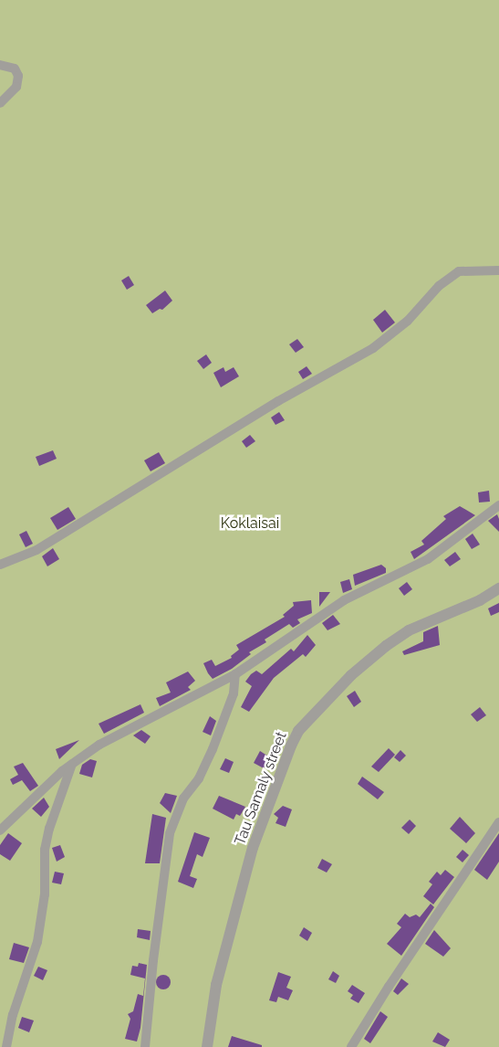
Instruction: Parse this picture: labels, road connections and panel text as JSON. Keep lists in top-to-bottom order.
{
  "streets": {
    "street": ["Tau Samaly street"]
  },
  "parks": ["Koklaisai"]
}
